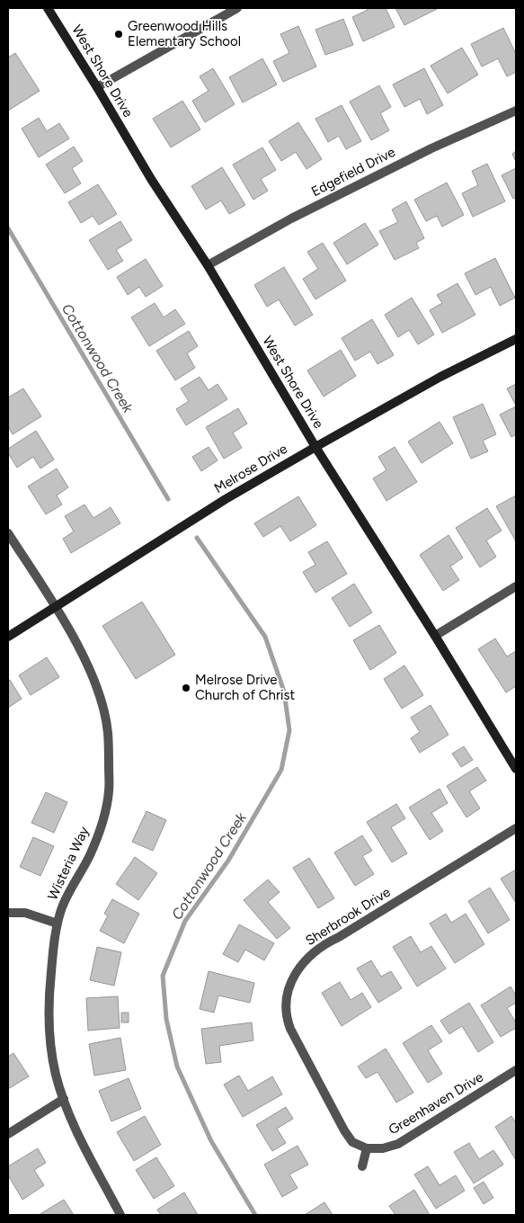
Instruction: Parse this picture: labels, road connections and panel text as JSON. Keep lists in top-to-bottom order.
{
  "streets": {
    "street": [
      "West Shore Drive",
      "Edgefield Drive",
      "Melrose Drive",
      "Wisteria Way",
      "Sherbrook Drive",
      "Greenhaven Drive"
    ]
  },
  "crossings": [
    ["West Shore Drive", "Edgefield Drive"],
    ["West Shore Drive", "Melrose Drive"],
    ["Melrose Drive", "Wisteria Way"],
    ["Sherbrook Drive", "Greenhaven Drive"]
  ],
  "water": ["Cottonwood Creek"],
  "places": ["Greenwood Hills Elementary School", "Melrose Drive Church of Christ"]
}
